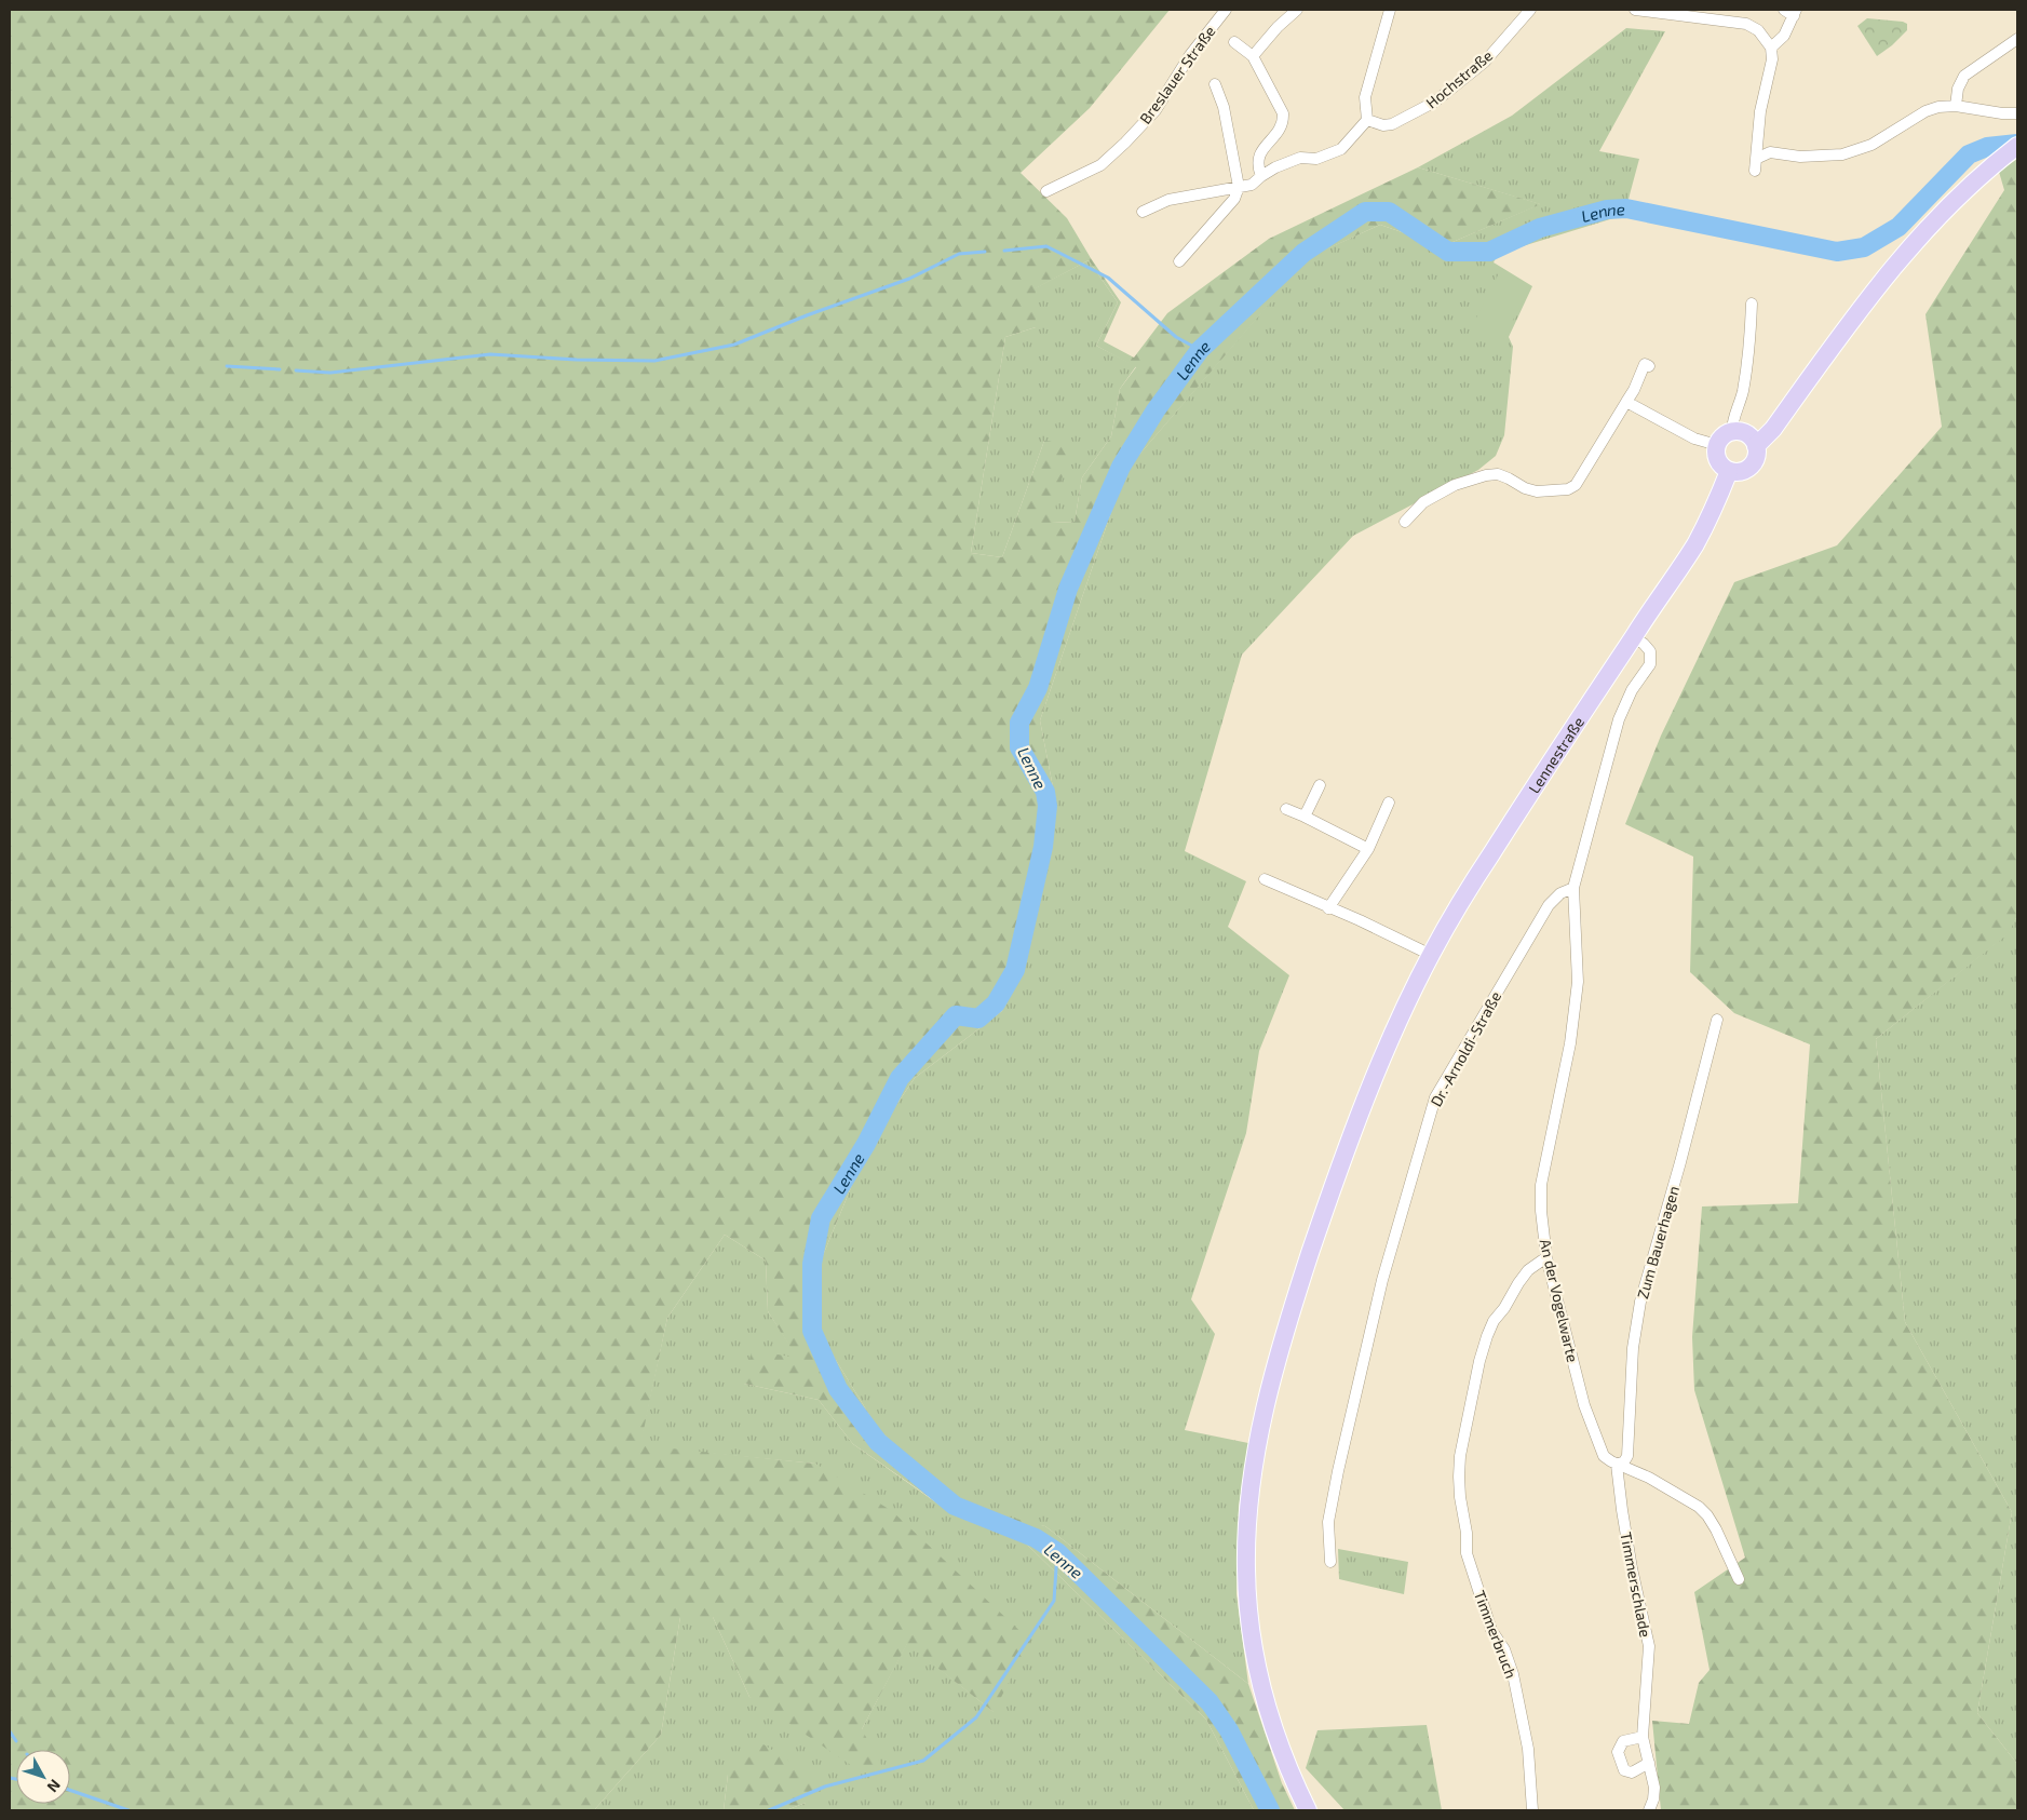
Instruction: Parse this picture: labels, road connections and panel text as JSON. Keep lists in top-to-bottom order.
{
  "streets": {
    "main road": ["Lennestraße"],
    "street": [
      "Breslauer Straße",
      "Hochstraße",
      "Dr.-Arnoldi-Straße",
      "Zum Bauerhagen",
      "An der Vogelwarte",
      "Timmerschlade",
      "Timmerbruch"
    ]
  },
  "crossings": [
    ["Dr.-Arnoldi-Straße", "An der Vogelwarte"],
    ["Zum Bauerhagen", "An der Vogelwarte"],
    ["Zum Bauerhagen", "Timmerschlade"],
    ["An der Vogelwarte", "Timmerschlade"],
    ["An der Vogelwarte", "Timmerbruch"]
  ],
  "water": ["Lenne"],
  "north": "bottom right"
}
